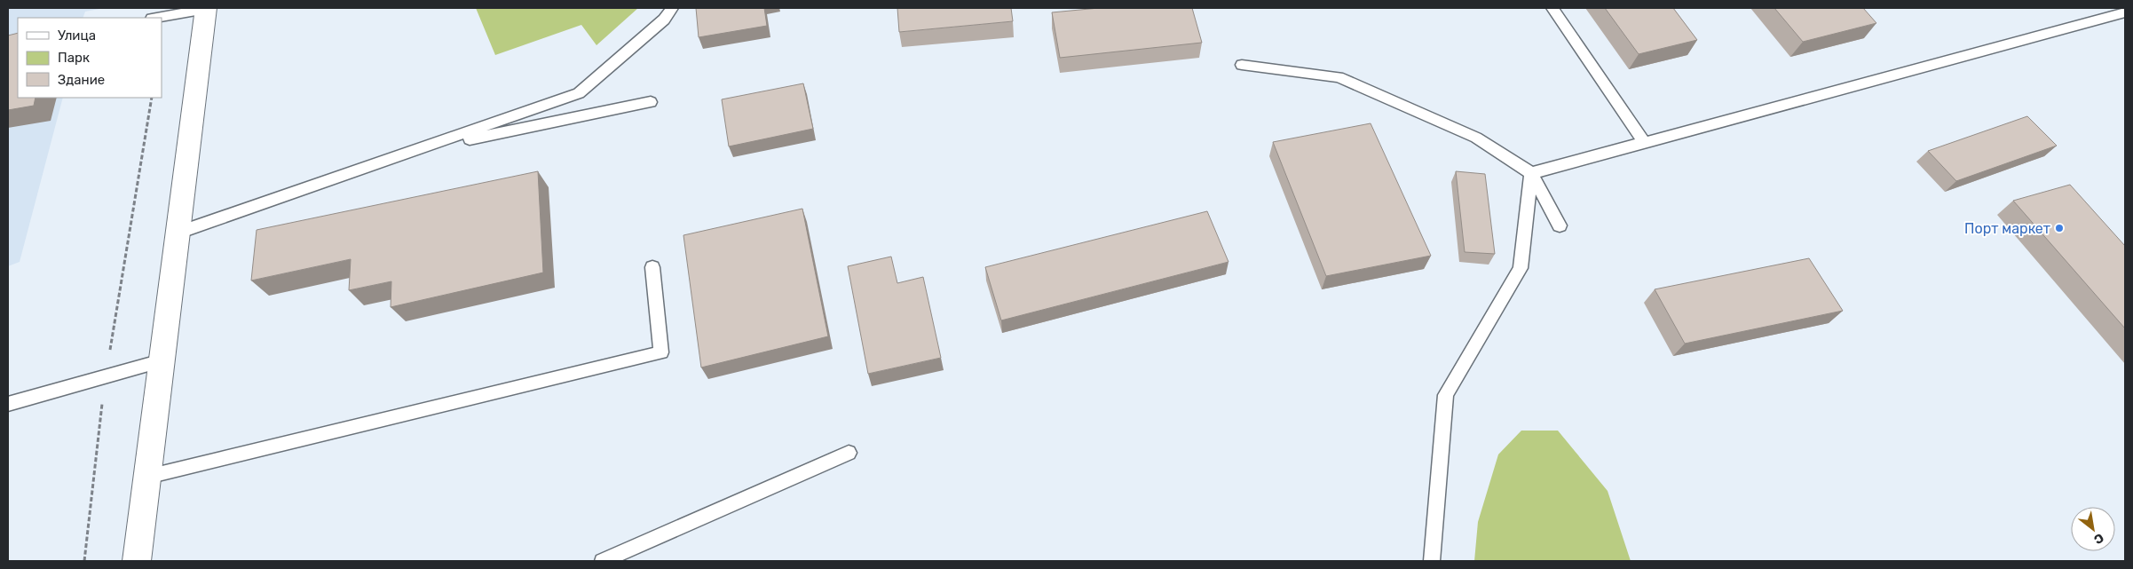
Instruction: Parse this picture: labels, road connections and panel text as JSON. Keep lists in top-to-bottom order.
{
  "places": ["Порт маркет"],
  "legend": ["Улица", "Парк", "Здание"],
  "north": "bottom right"
}
